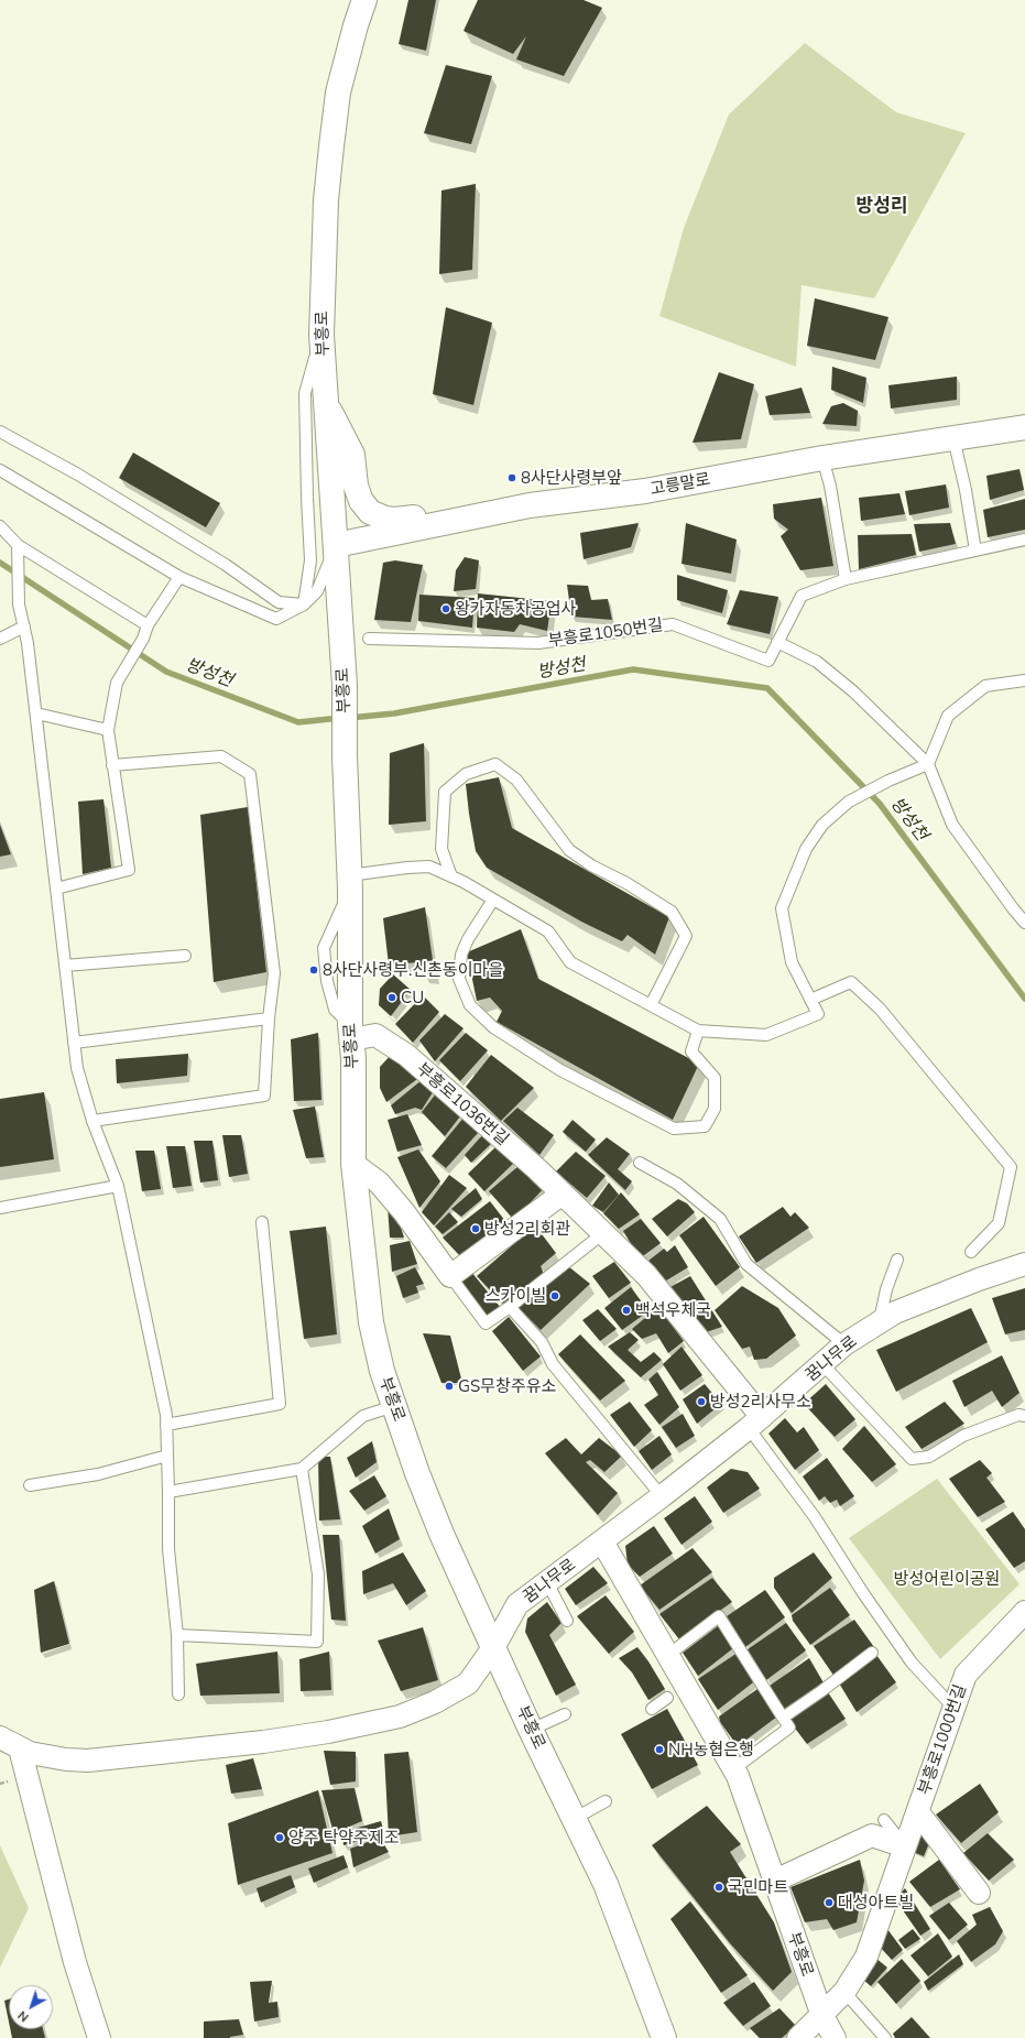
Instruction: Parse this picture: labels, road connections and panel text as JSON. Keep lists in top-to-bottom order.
{
  "streets": {
    "main road": ["부흥로", "고릉말로"],
    "street": ["부흥로1036번길", "꿈나무로", "부흥로1000번길"],
    "lane": ["부흥로1050번길"]
  },
  "crossings": [
    ["부흥로", "고릉말로"],
    ["부흥로", "부흥로1036번길"],
    ["부흥로", "꿈나무로"],
    ["부흥로", "부흥로1000번길"],
    ["부흥로1036번길", "꿈나무로"]
  ],
  "districts": ["방성리"],
  "water": ["방성천"],
  "parks": ["방성어린이공원"],
  "places": [
    "8사단사령부앞",
    "왕카자동차공업사",
    "8사단사령부.신촌동이마을",
    "CU",
    "방성2리회관",
    "스카이빌",
    "백석우체국",
    "GS무창주유소",
    "방성2리사무소",
    "NH농협은행",
    "양주 탁약주제조",
    "국민마트",
    "대성아트빌"
  ],
  "north": "bottom left"
}
